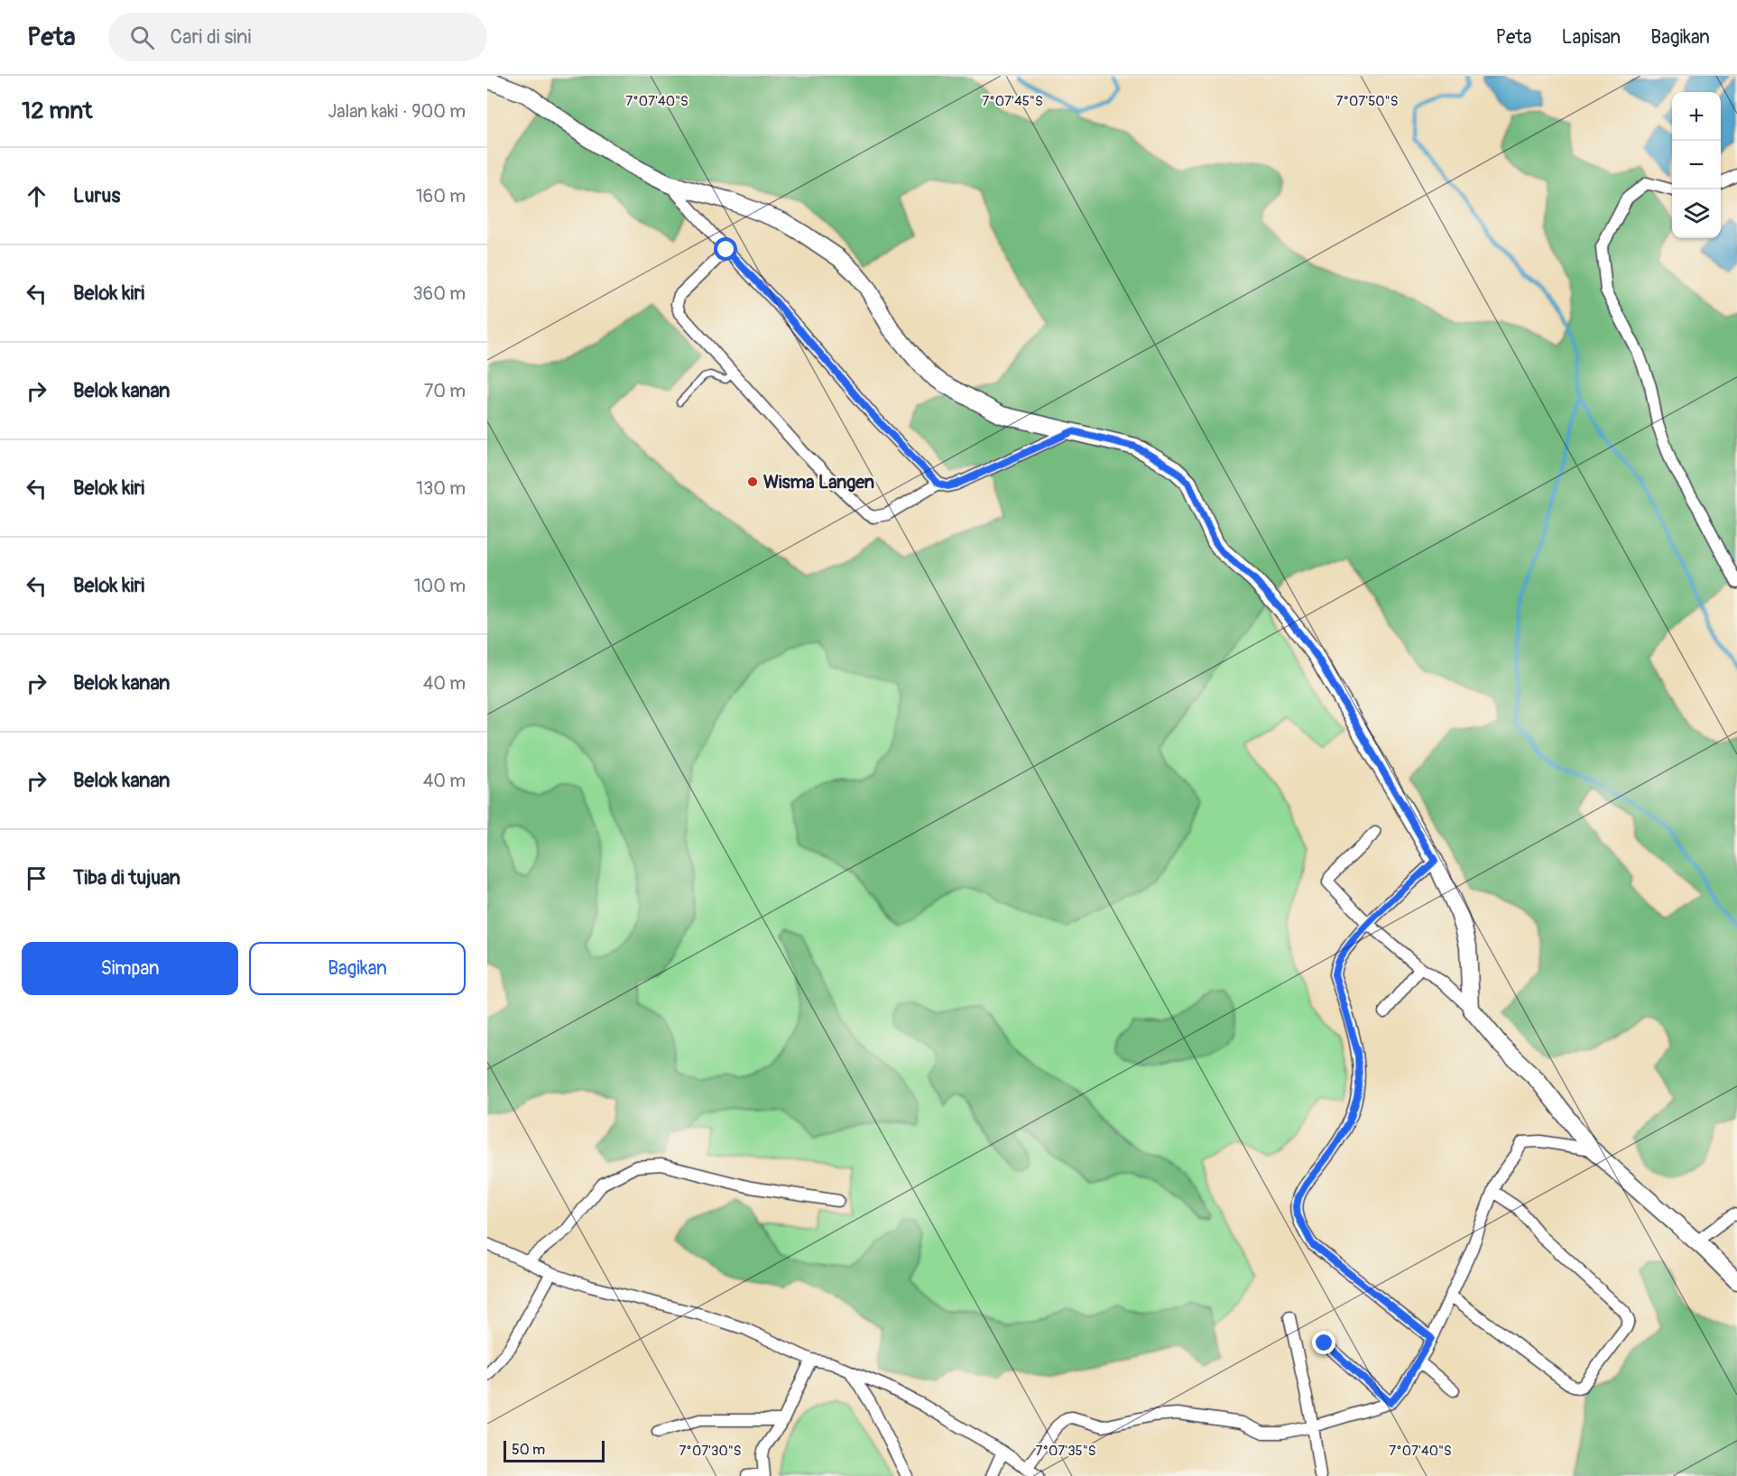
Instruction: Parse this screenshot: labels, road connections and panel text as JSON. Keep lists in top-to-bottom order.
{
  "places": ["Wisma Langen"],
  "scale_bar": "50 m",
  "page": {
    "header": "Peta",
    "search": "Cari di sini",
    "nav": ["Peta", "Lapisan", "Bagikan"],
    "heading": ["12 mnt", "Jalan kaki · 900 m"],
    "map_buttons": ["+", "−"],
    "list": [
      ["Lurus", "160 m"],
      ["Belok kiri", "360 m"],
      ["Belok kanan", "70 m"],
      ["Belok kiri", "130 m"],
      ["Belok kiri", "100 m"],
      ["Belok kanan", "40 m"],
      ["Belok kanan", "40 m"],
      "Tiba di tujuan"
    ],
    "buttons": ["Simpan", "Bagikan"],
    "scale": "50 m"
  },
  "coordinates": [
    "7°07'40\"S",
    "7°07'45\"S",
    "7°07'50\"S",
    "7°07'30\"S",
    "7°07'35\"S"
  ]
}
